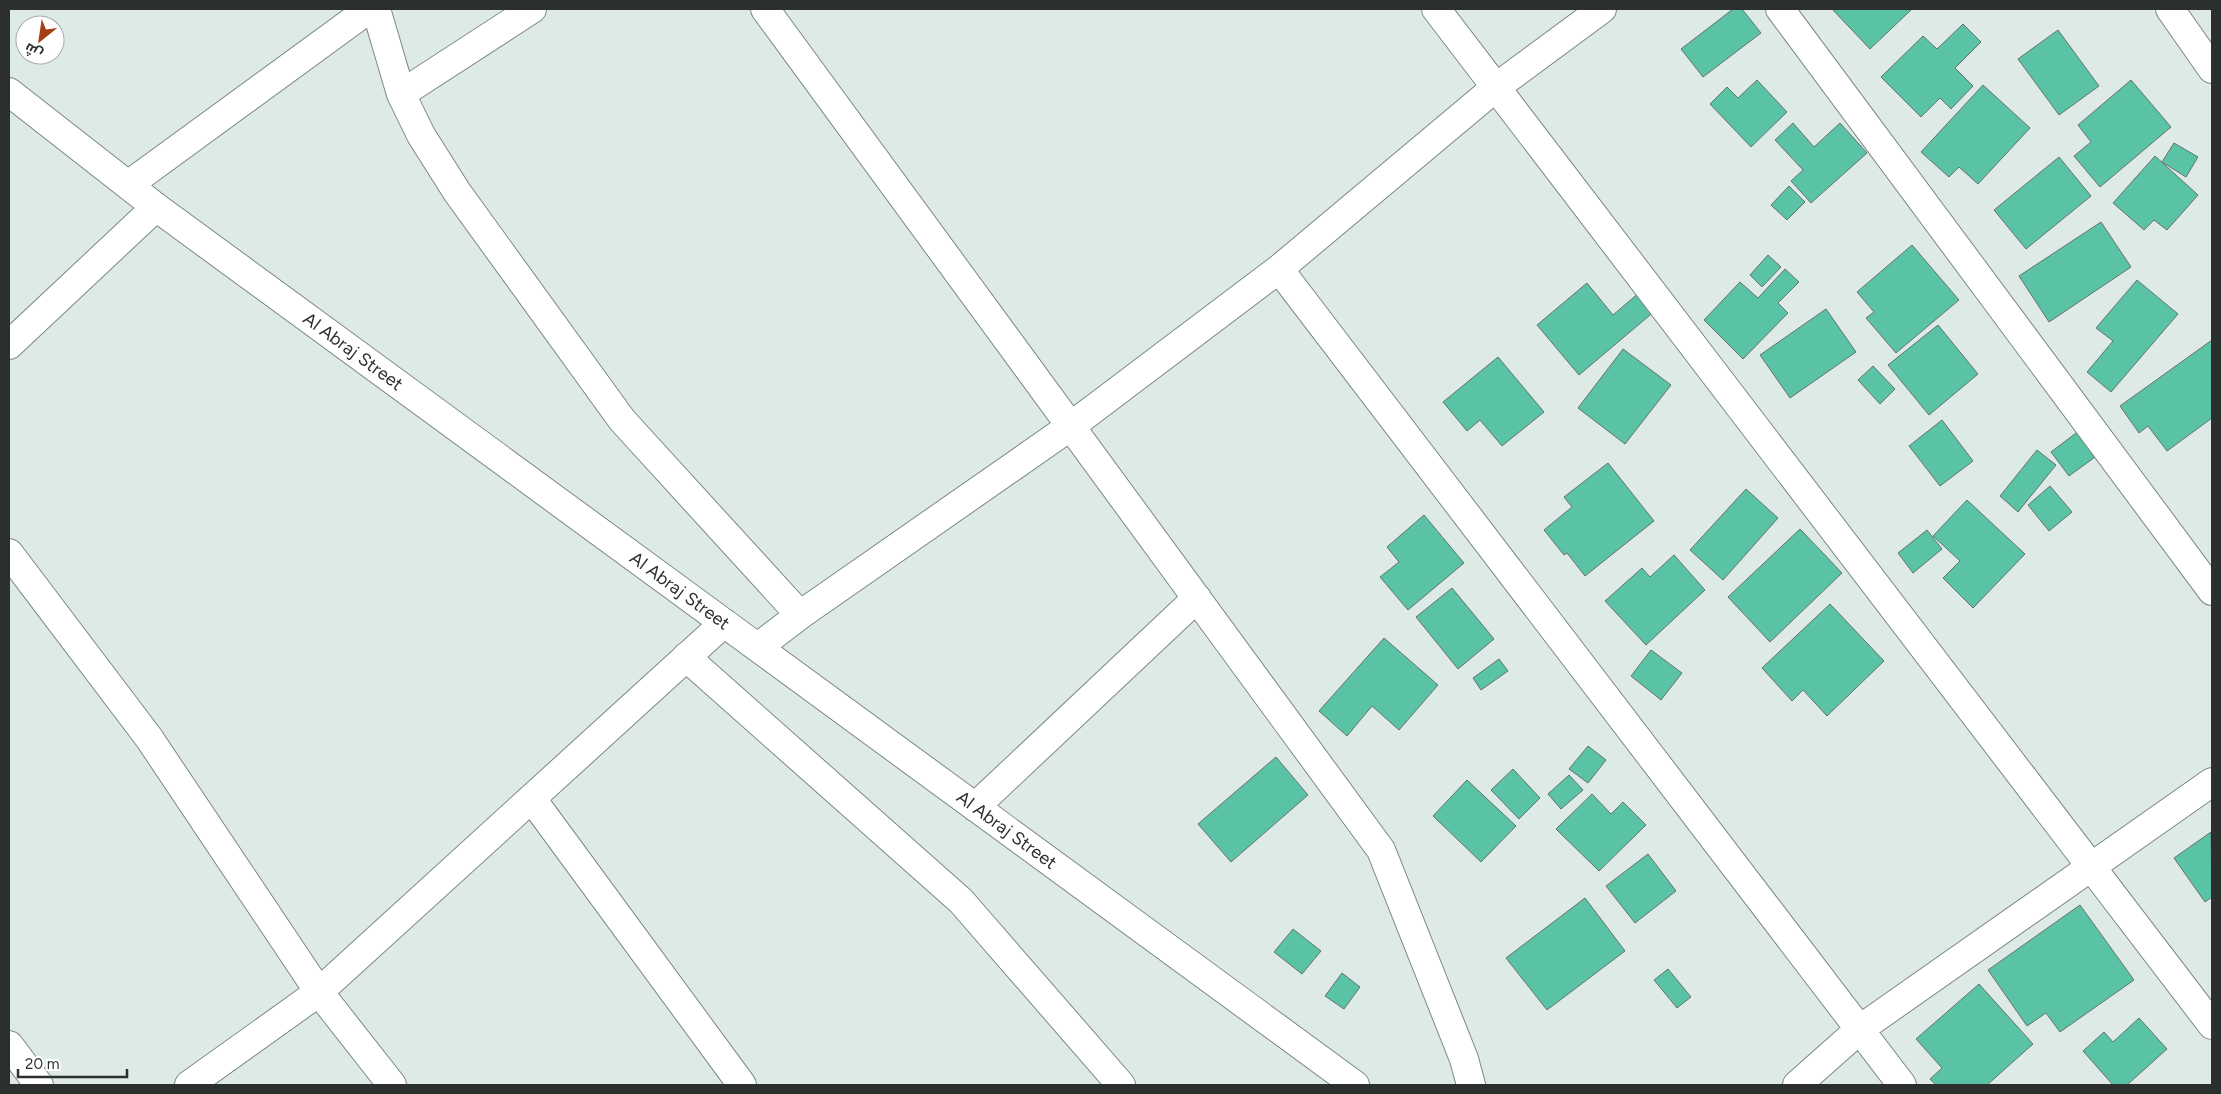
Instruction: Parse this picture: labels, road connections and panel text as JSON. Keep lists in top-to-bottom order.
{
  "streets": {
    "street": ["Al Abraj Street"]
  },
  "scale_bar": "20 m",
  "north": "bottom left"
}
